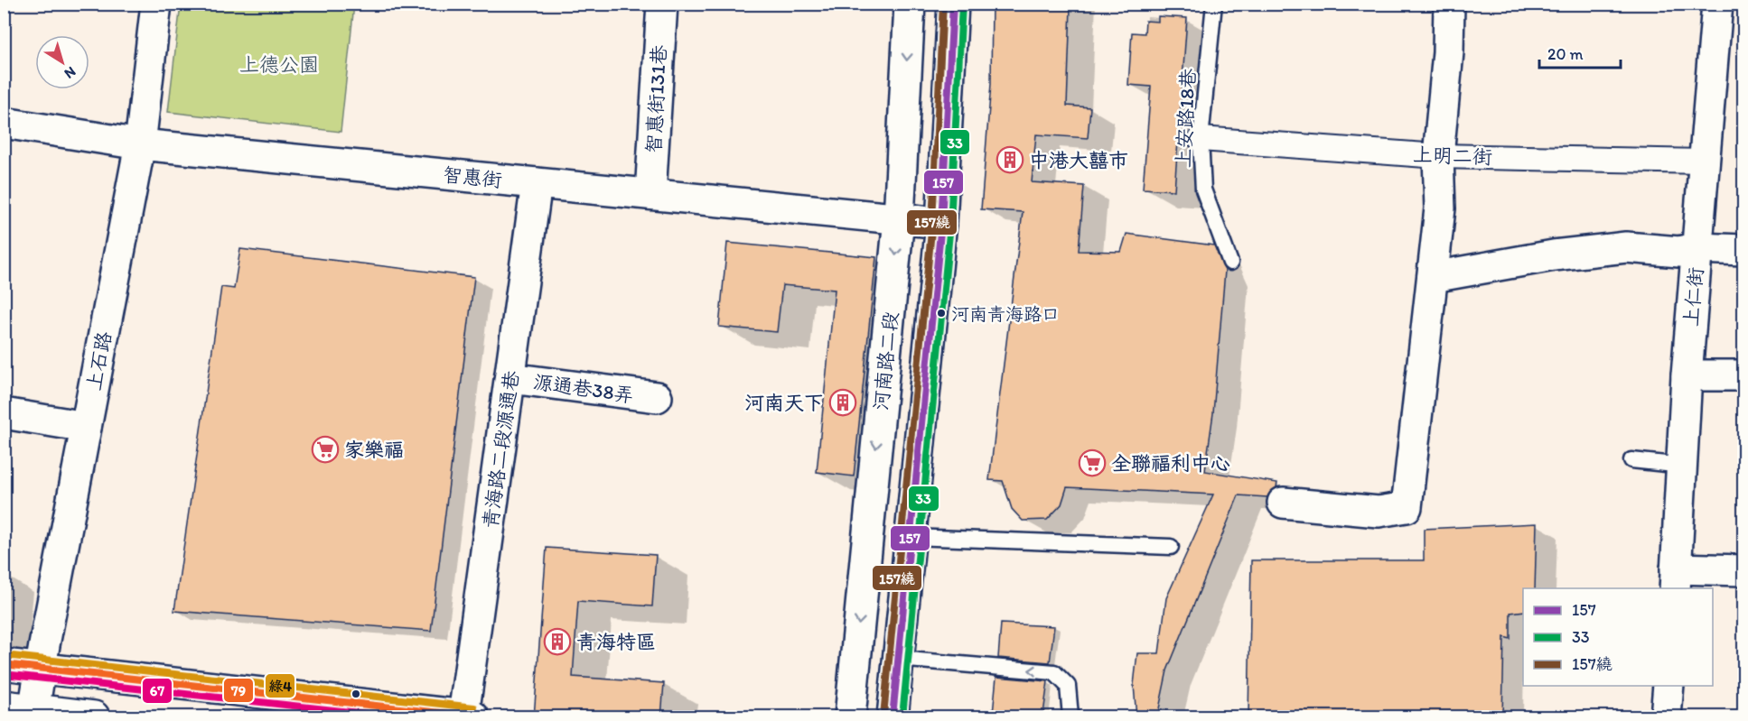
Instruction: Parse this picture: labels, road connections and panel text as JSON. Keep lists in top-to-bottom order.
{
  "streets": {
    "street": [
      "智惠街131巷",
      "上明二街",
      "智惠街",
      "上仁街",
      "上石路",
      "河南路二段",
      "源通巷38弄",
      "青海路二段源通巷"
    ],
    "lane": ["上安路18巷"]
  },
  "crossings": [
    ["智惠街131巷", "智惠街"],
    ["上安路18巷", "上明二街"],
    ["上明二街", "上仁街"],
    ["智惠街", "上石路"],
    ["智惠街", "河南路二段"],
    ["智惠街", "青海路二段源通巷"],
    ["源通巷38弄", "青海路二段源通巷"]
  ],
  "parks": ["上德公園"],
  "places": {
    "building": ["中港大囍市", "河南天下", "青海特區"],
    "other": ["河南青海路口"],
    "supermarket": ["家樂福", "全聯福利中心"]
  },
  "lines": [
    "transit line 157",
    "transit line 157繞",
    "transit line 33",
    "transit line 綠4",
    "transit line 79",
    "transit line 67"
  ],
  "legend": ["157", "33", "157繞"],
  "scale_bar": "20 m",
  "north": "bottom right"
}
